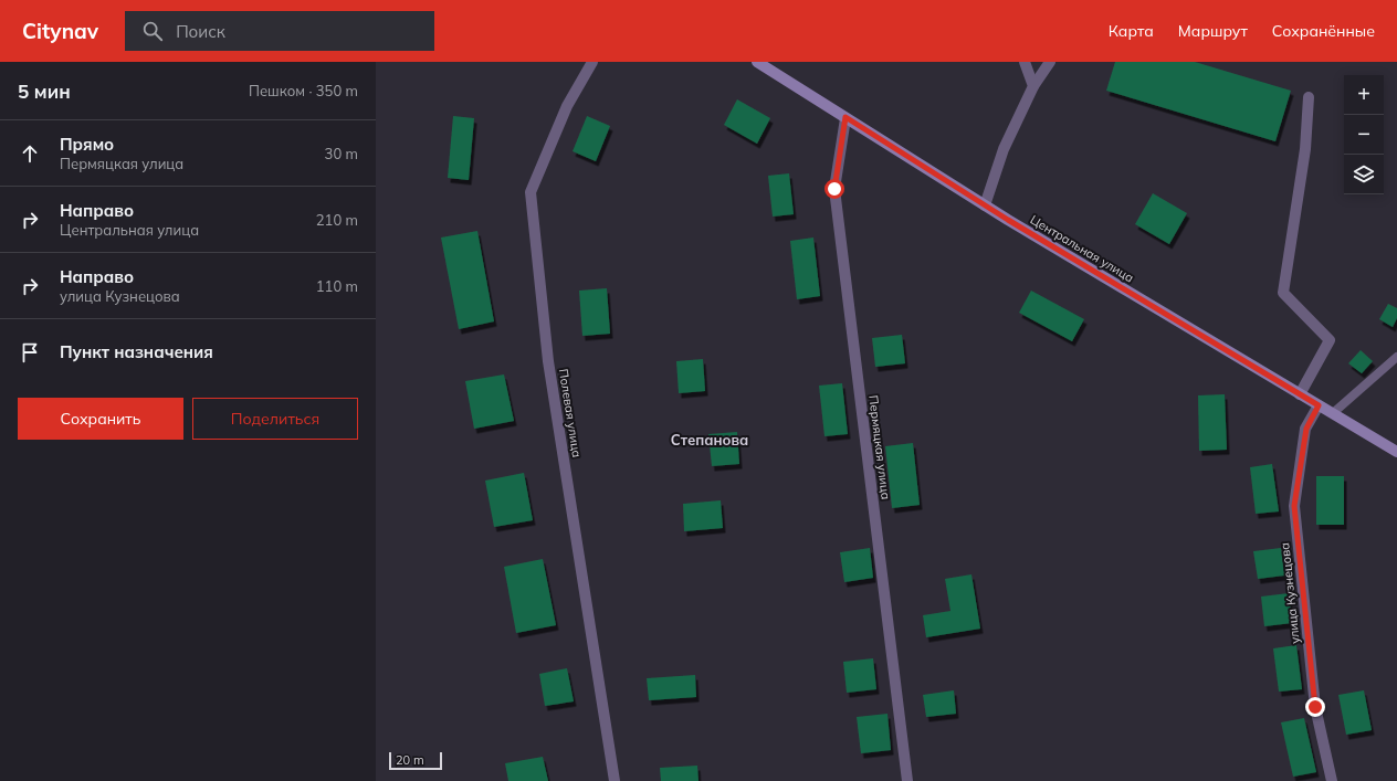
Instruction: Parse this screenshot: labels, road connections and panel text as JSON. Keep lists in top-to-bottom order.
{
  "streets": {
    "main road": ["Центральная улица"],
    "street": ["Полевая улица", "Пермяцкая улица", "улица Кузнецова"]
  },
  "crossings": [
    ["Центральная улица", "Пермяцкая улица"],
    ["Центральная улица", "улица Кузнецова"]
  ],
  "districts": ["Степанова"],
  "scale_bar": "20 m",
  "page": {
    "header": "Citynav",
    "search": "Поиск",
    "nav": ["Карта", "Маршрут", "Сохранённые"],
    "heading": ["5 мин", "Пешком · 350 m"],
    "map_buttons": ["+", "−"],
    "list": [
      ["Прямо", "Пермяцкая улица", "30 m"],
      ["Направо", "Центральная улица", "210 m"],
      ["Направо", "улица Кузнецова", "110 m"],
      "Пункт назначения"
    ],
    "buttons": ["Сохранить", "Поделиться"],
    "scale": "20 m"
  }
}
